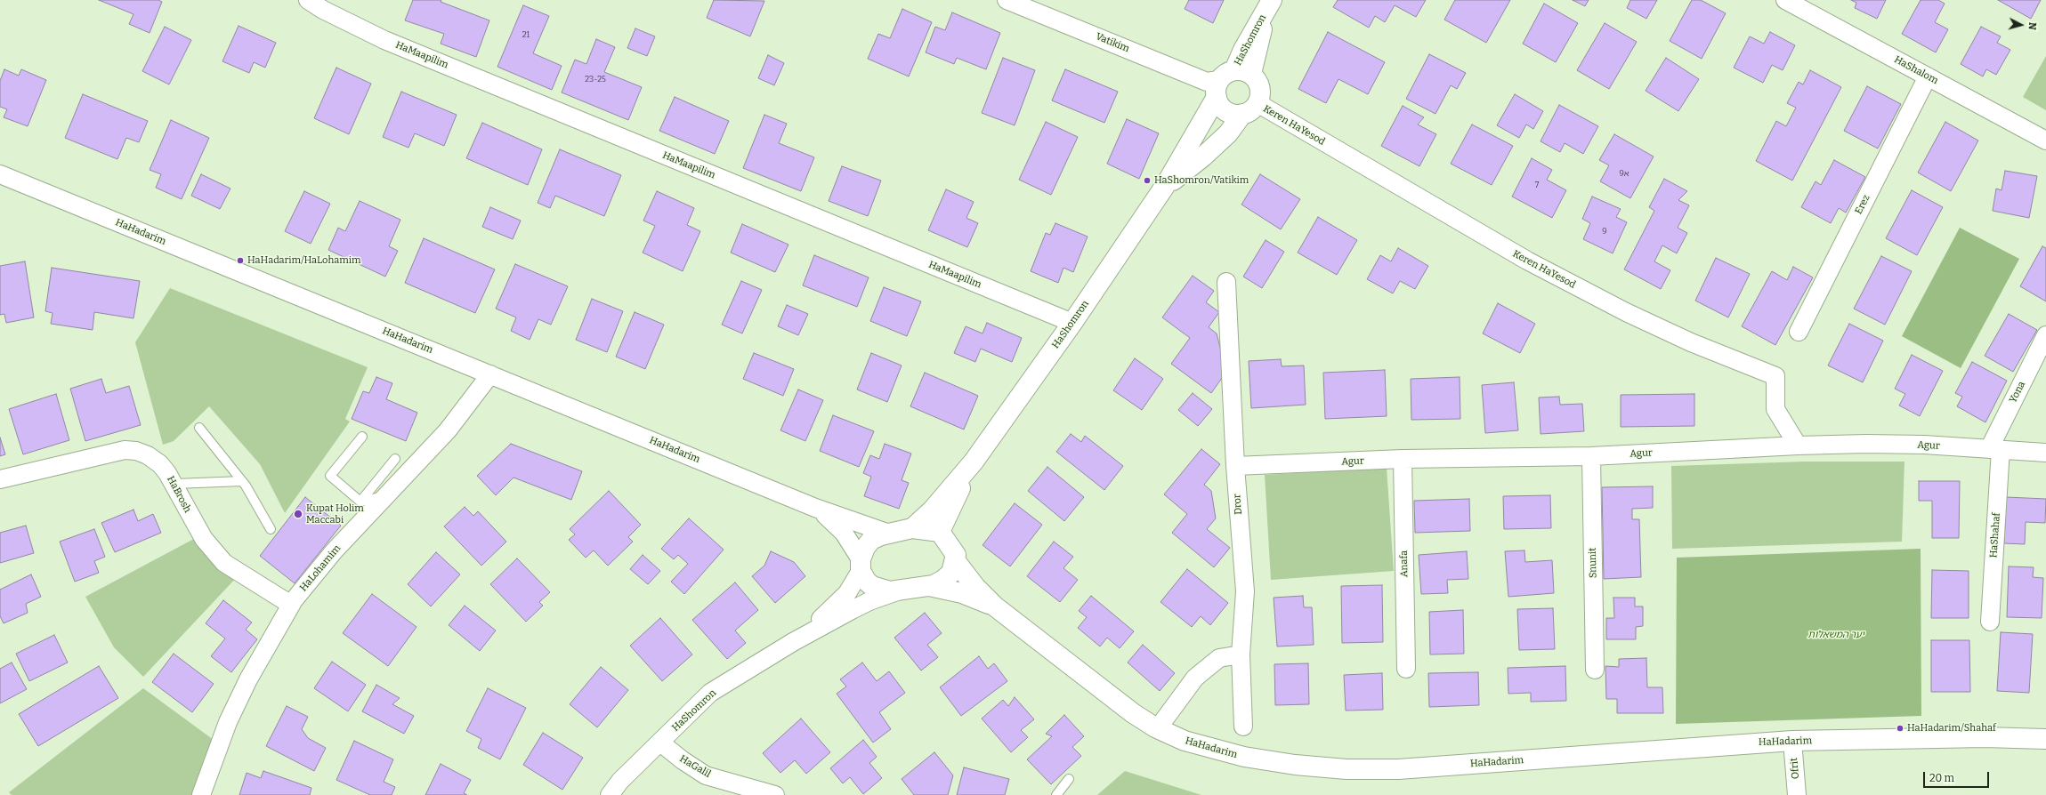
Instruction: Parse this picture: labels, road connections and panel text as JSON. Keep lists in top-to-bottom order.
{
  "streets": {
    "street": [
      "HaShomron",
      "Vatikim",
      "HaMaapilim",
      "HaShalom",
      "Keren HaYesod",
      "Erez",
      "HaHadarim",
      "Yona",
      "Agur",
      "HaBrosh",
      "Dror",
      "HaShahaf",
      "Snunit",
      "Anafa",
      "HaLohamim",
      "HaGalil",
      "Ofrit"
    ]
  },
  "crossings": [
    ["HaShomron", "Vatikim"],
    ["HaShomron", "HaMaapilim"],
    ["HaShomron", "Keren HaYesod"],
    ["HaShomron", "HaHadarim"],
    ["HaShomron", "HaGalil"],
    ["HaShalom", "Erez"],
    ["Keren HaYesod", "Agur"],
    ["HaHadarim", "HaLohamim"],
    ["HaHadarim", "Ofrit"],
    ["Yona", "Agur"],
    ["Yona", "HaShahaf"],
    ["Agur", "Dror"],
    ["Agur", "HaShahaf"],
    ["Agur", "Snunit"],
    ["Agur", "Anafa"],
    ["HaBrosh", "HaLohamim"]
  ],
  "parks": ["יער המשאלות"],
  "places": [
    "HaShomron/Vatikim",
    "HaHadarim/HaLohamim",
    "Kupat Holim Maccabi",
    "HaHadarim/Shahaf"
  ],
  "house_numbers": [
    "21",
    "23-25",
    "9א",
    "7",
    "9"
  ],
  "scale_bar": "20 m",
  "north": "right"
}
